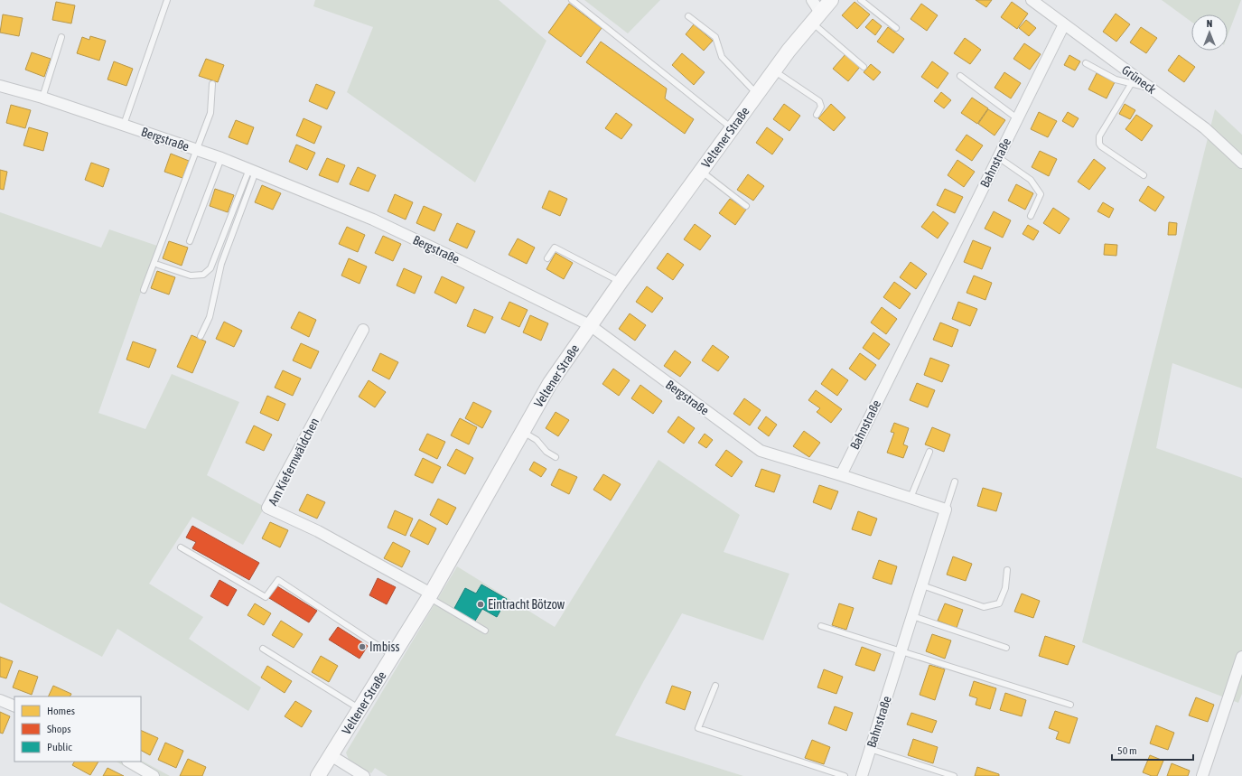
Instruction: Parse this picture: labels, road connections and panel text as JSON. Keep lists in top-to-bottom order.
{
  "streets": {
    "main road": ["Veltener Straße"],
    "street": [
      "Grüneck",
      "Bergstraße",
      "Bahnstraße",
      "Am Kiefernwäldchen"
    ]
  },
  "crossings": [
    ["Grüneck", "Bahnstraße"],
    ["Veltener Straße", "Bergstraße"],
    ["Veltener Straße", "Am Kiefernwäldchen"],
    ["Bergstraße", "Bahnstraße"]
  ],
  "places": ["Eintracht Bötzow", "Imbiss"],
  "legend": ["Homes", "Shops", "Public"],
  "scale_bar": "50 m",
  "north": "top"
}
